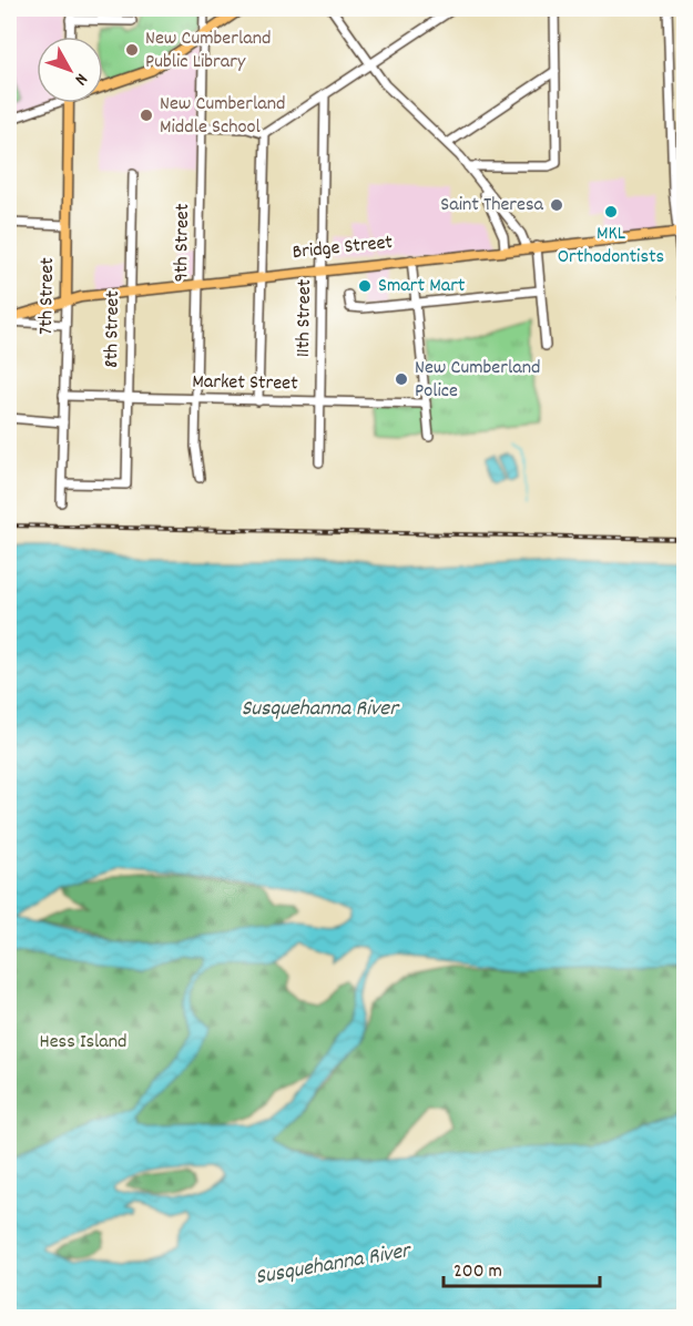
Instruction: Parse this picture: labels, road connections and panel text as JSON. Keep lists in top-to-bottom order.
{
  "streets": {
    "main road": ["Bridge Street", "7th Street"],
    "street": [
      "9th Street",
      "11th Street",
      "8th Street",
      "Market Street"
    ]
  },
  "crossings": [
    ["9th Street", "Bridge Street"],
    ["9th Street", "Market Street"],
    ["Bridge Street", "7th Street"],
    ["Bridge Street", "11th Street"],
    ["Bridge Street", "8th Street"],
    ["7th Street", "8th Street"],
    ["7th Street", "Market Street"],
    ["11th Street", "Market Street"],
    ["8th Street", "Market Street"]
  ],
  "water": ["Susquehanna River"],
  "parks": ["Hess Island"],
  "places": [
    "New Cumberland Public Library",
    "New Cumberland Middle School",
    "Saint Theresa",
    "MKL Orthodontists",
    "Smart Mart",
    "New Cumberland Police"
  ],
  "scale_bar": "200 m",
  "north": "bottom right"
}
